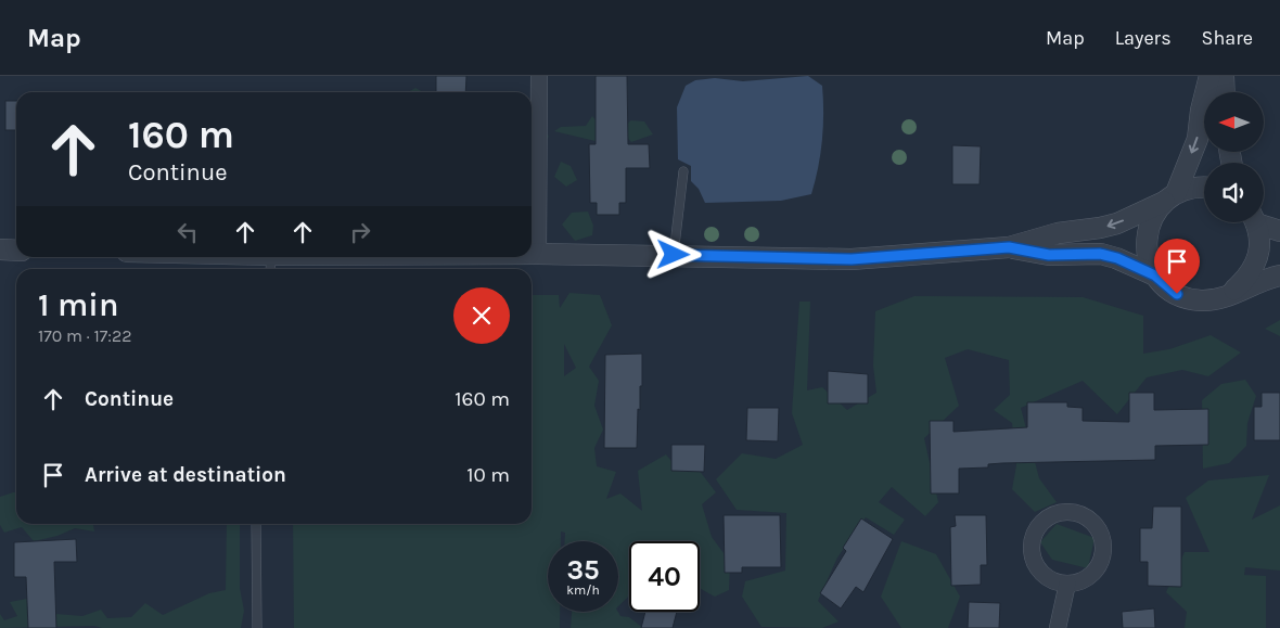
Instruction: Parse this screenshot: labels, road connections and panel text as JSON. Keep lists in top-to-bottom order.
{
  "north": "left",
  "page": {
    "header": "Map",
    "nav": ["Map", "Layers", "Share"],
    "turn": ["160 m", "Continue"],
    "heading": ["1 min", "170 m · 17:22"],
    "list": [
      {
        "name": "Continue",
        "value": "160 m"
      },
      {
        "name": "Arrive at destination",
        "value": "10 m"
      }
    ],
    "speed": "35 km/h",
    "limit": "40"
  }
}
